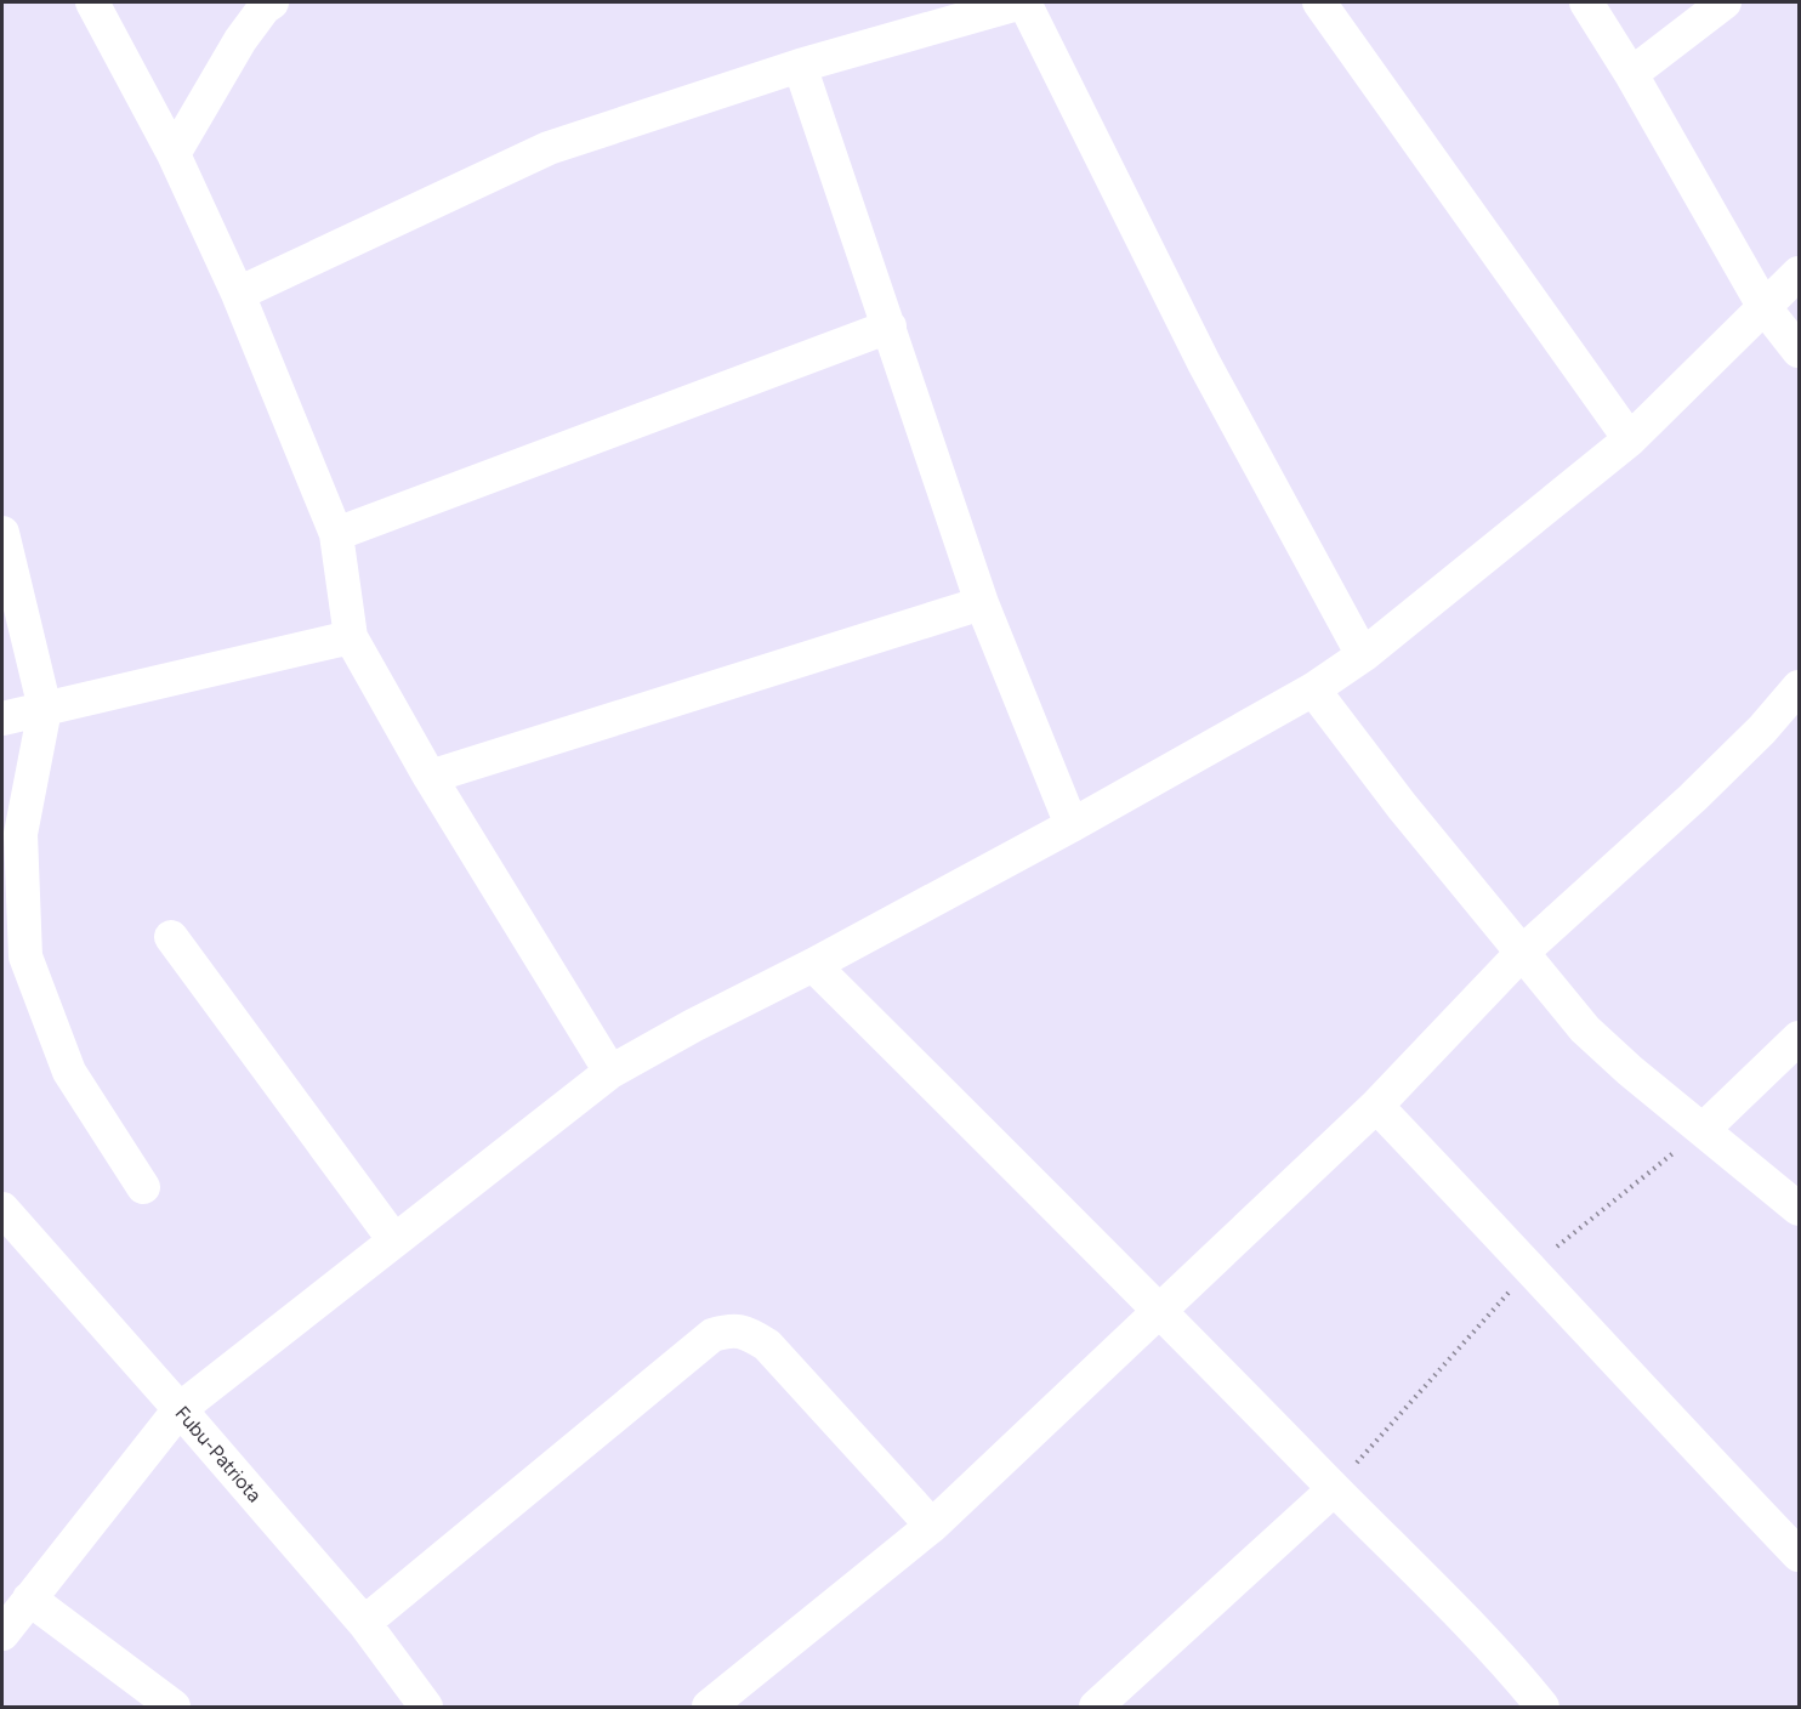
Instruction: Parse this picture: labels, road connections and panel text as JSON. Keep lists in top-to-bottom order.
{
  "streets": {
    "street": ["Fubu-Patriota"]
  }
}
